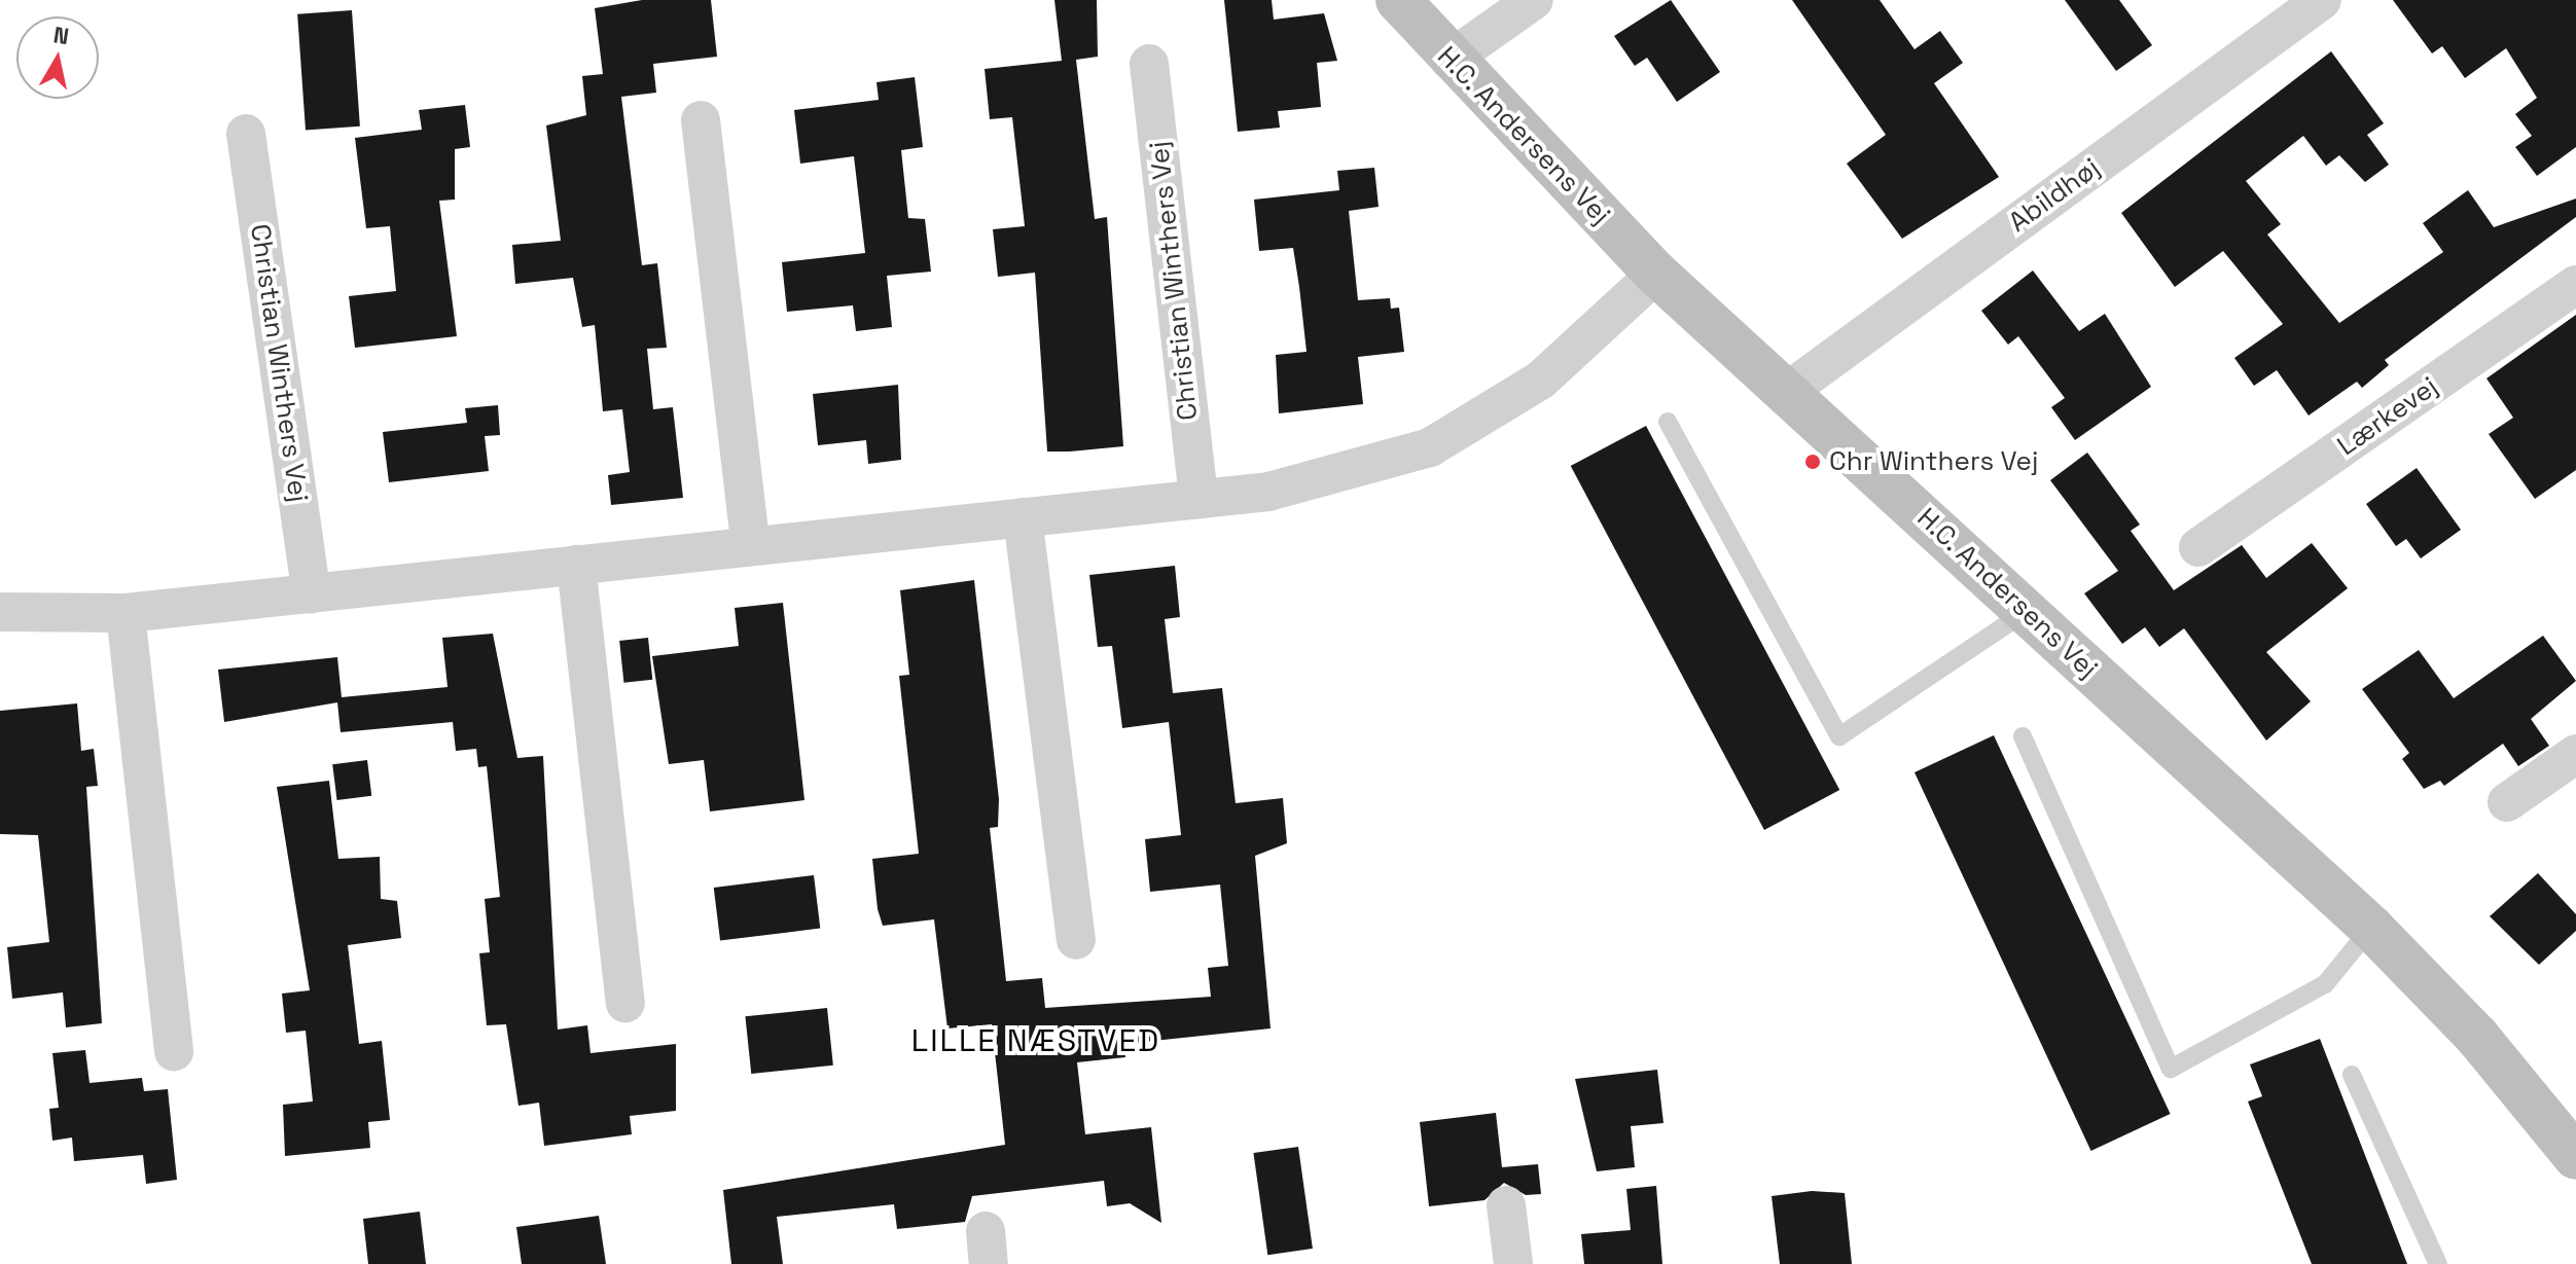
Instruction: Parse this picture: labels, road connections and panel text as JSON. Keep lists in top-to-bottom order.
{
  "streets": {
    "street": [
      "H.C. Andersens Vej",
      "Abildhøj",
      "Christian Winthers Vej",
      "Lærkevej"
    ]
  },
  "crossings": [
    ["H.C. Andersens Vej", "Abildhøj"]
  ],
  "districts": ["LILLE NÆSTVED"],
  "places": ["Chr Winthers Vej"],
  "north": "top"
}
